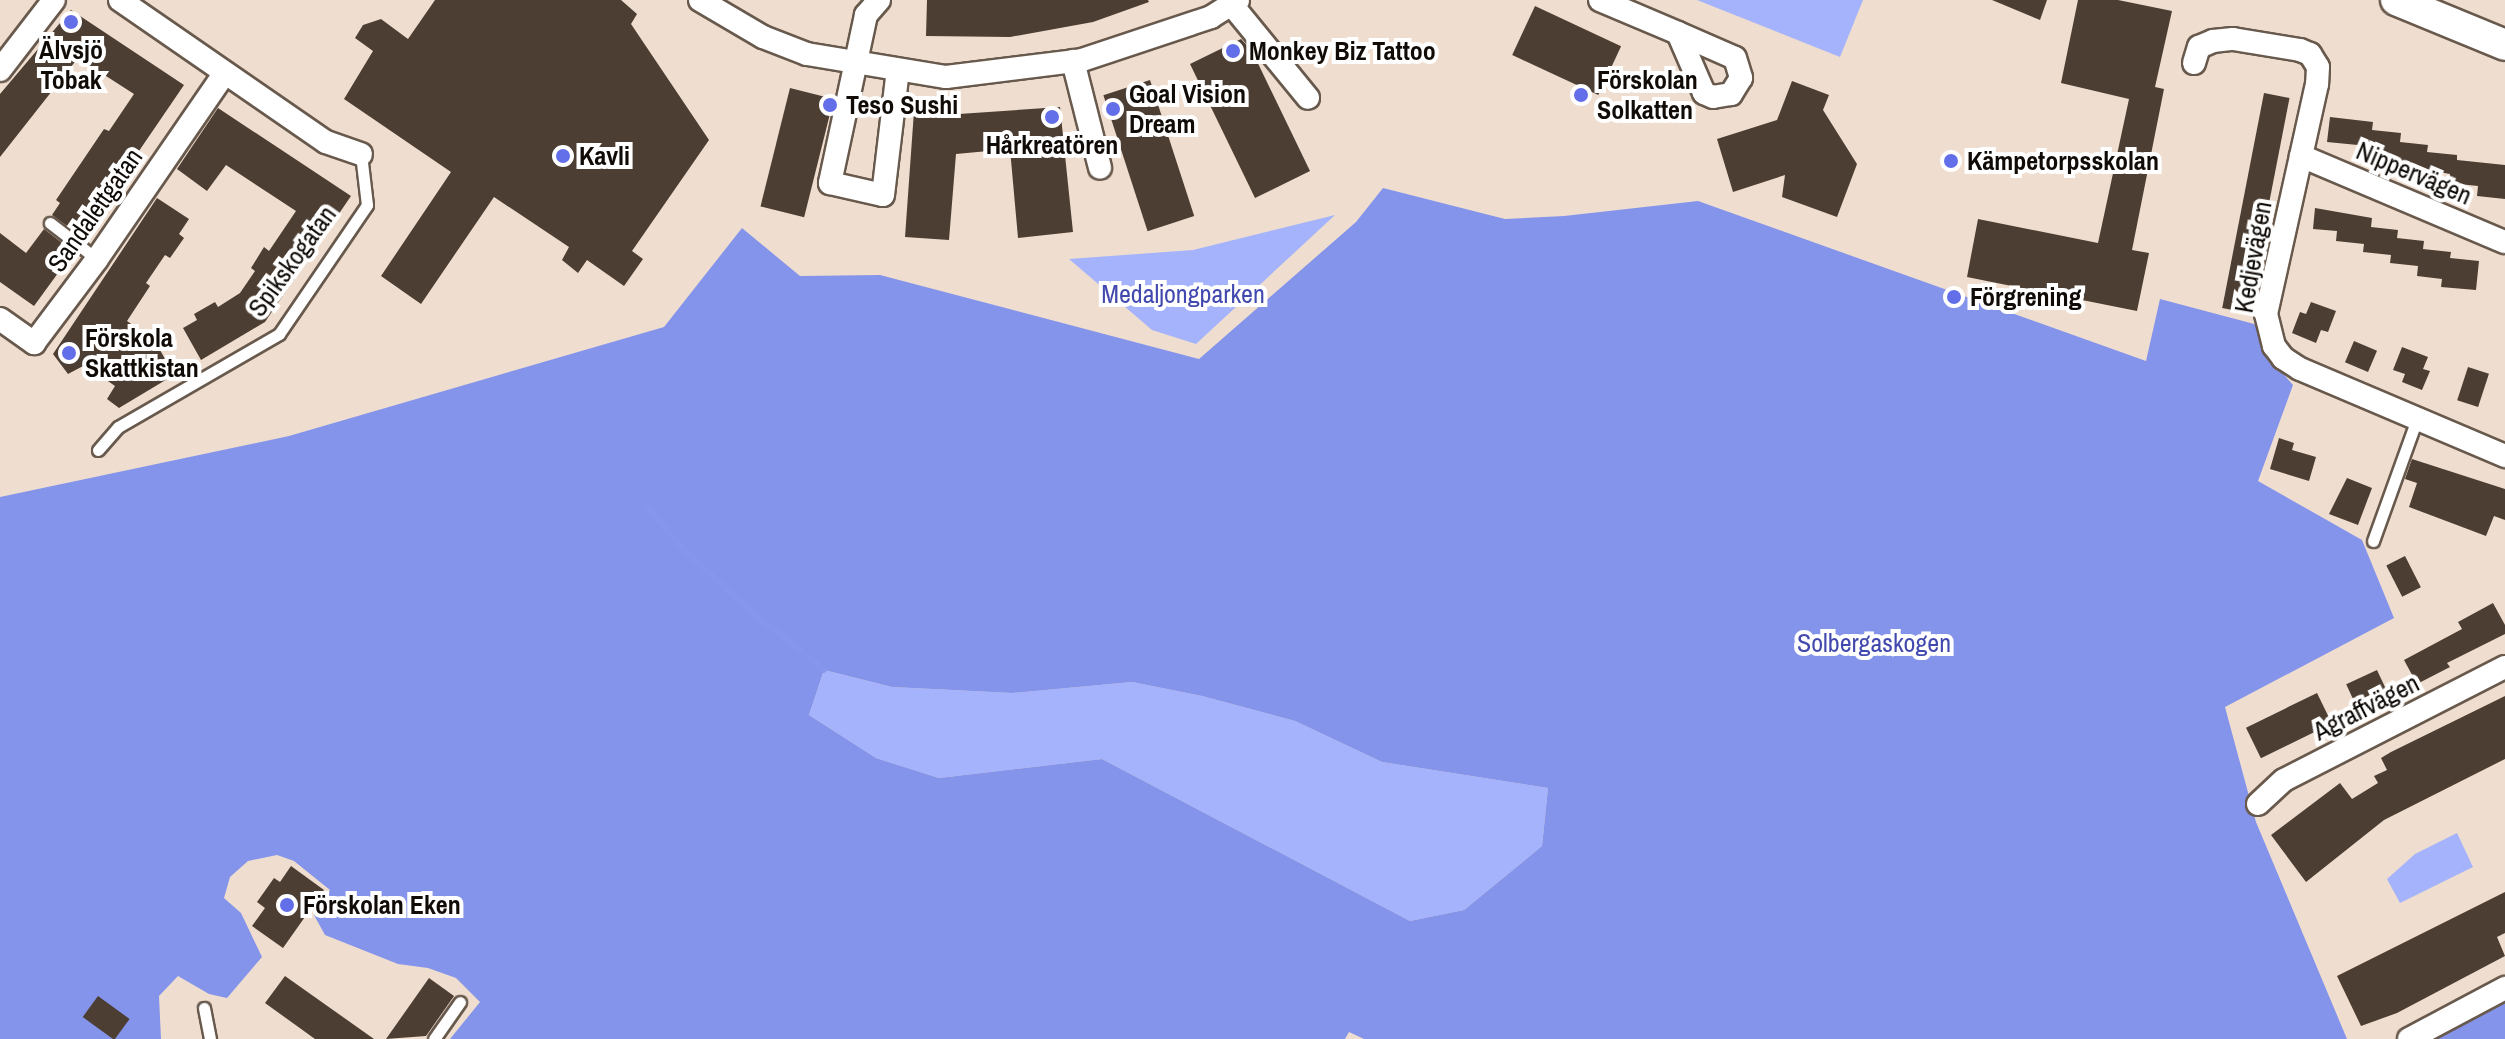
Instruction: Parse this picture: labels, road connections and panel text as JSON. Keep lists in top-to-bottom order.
{
  "streets": {
    "street": [
      "Nippervägen",
      "Sandalettgatan",
      "Kedjevägen",
      "Spikskogatan",
      "Agraffvägen"
    ]
  },
  "crossings": [
    ["Nippervägen", "Kedjevägen"],
    ["Sandalettgatan", "Spikskogatan"]
  ],
  "parks": ["Medaljongparken", "Solbergaskogen"],
  "places": [
    "Älvsjö Tobak",
    "Monkey Biz Tattoo",
    "Förskolan Solkatten",
    "Teso Sushi",
    "Goal Vision Dream",
    "Hårkreatören",
    "Kavli",
    "Kämpetorpsskolan",
    "Förgrening",
    "Förskola Skattkistan",
    "Förskolan Eken"
  ]
}
